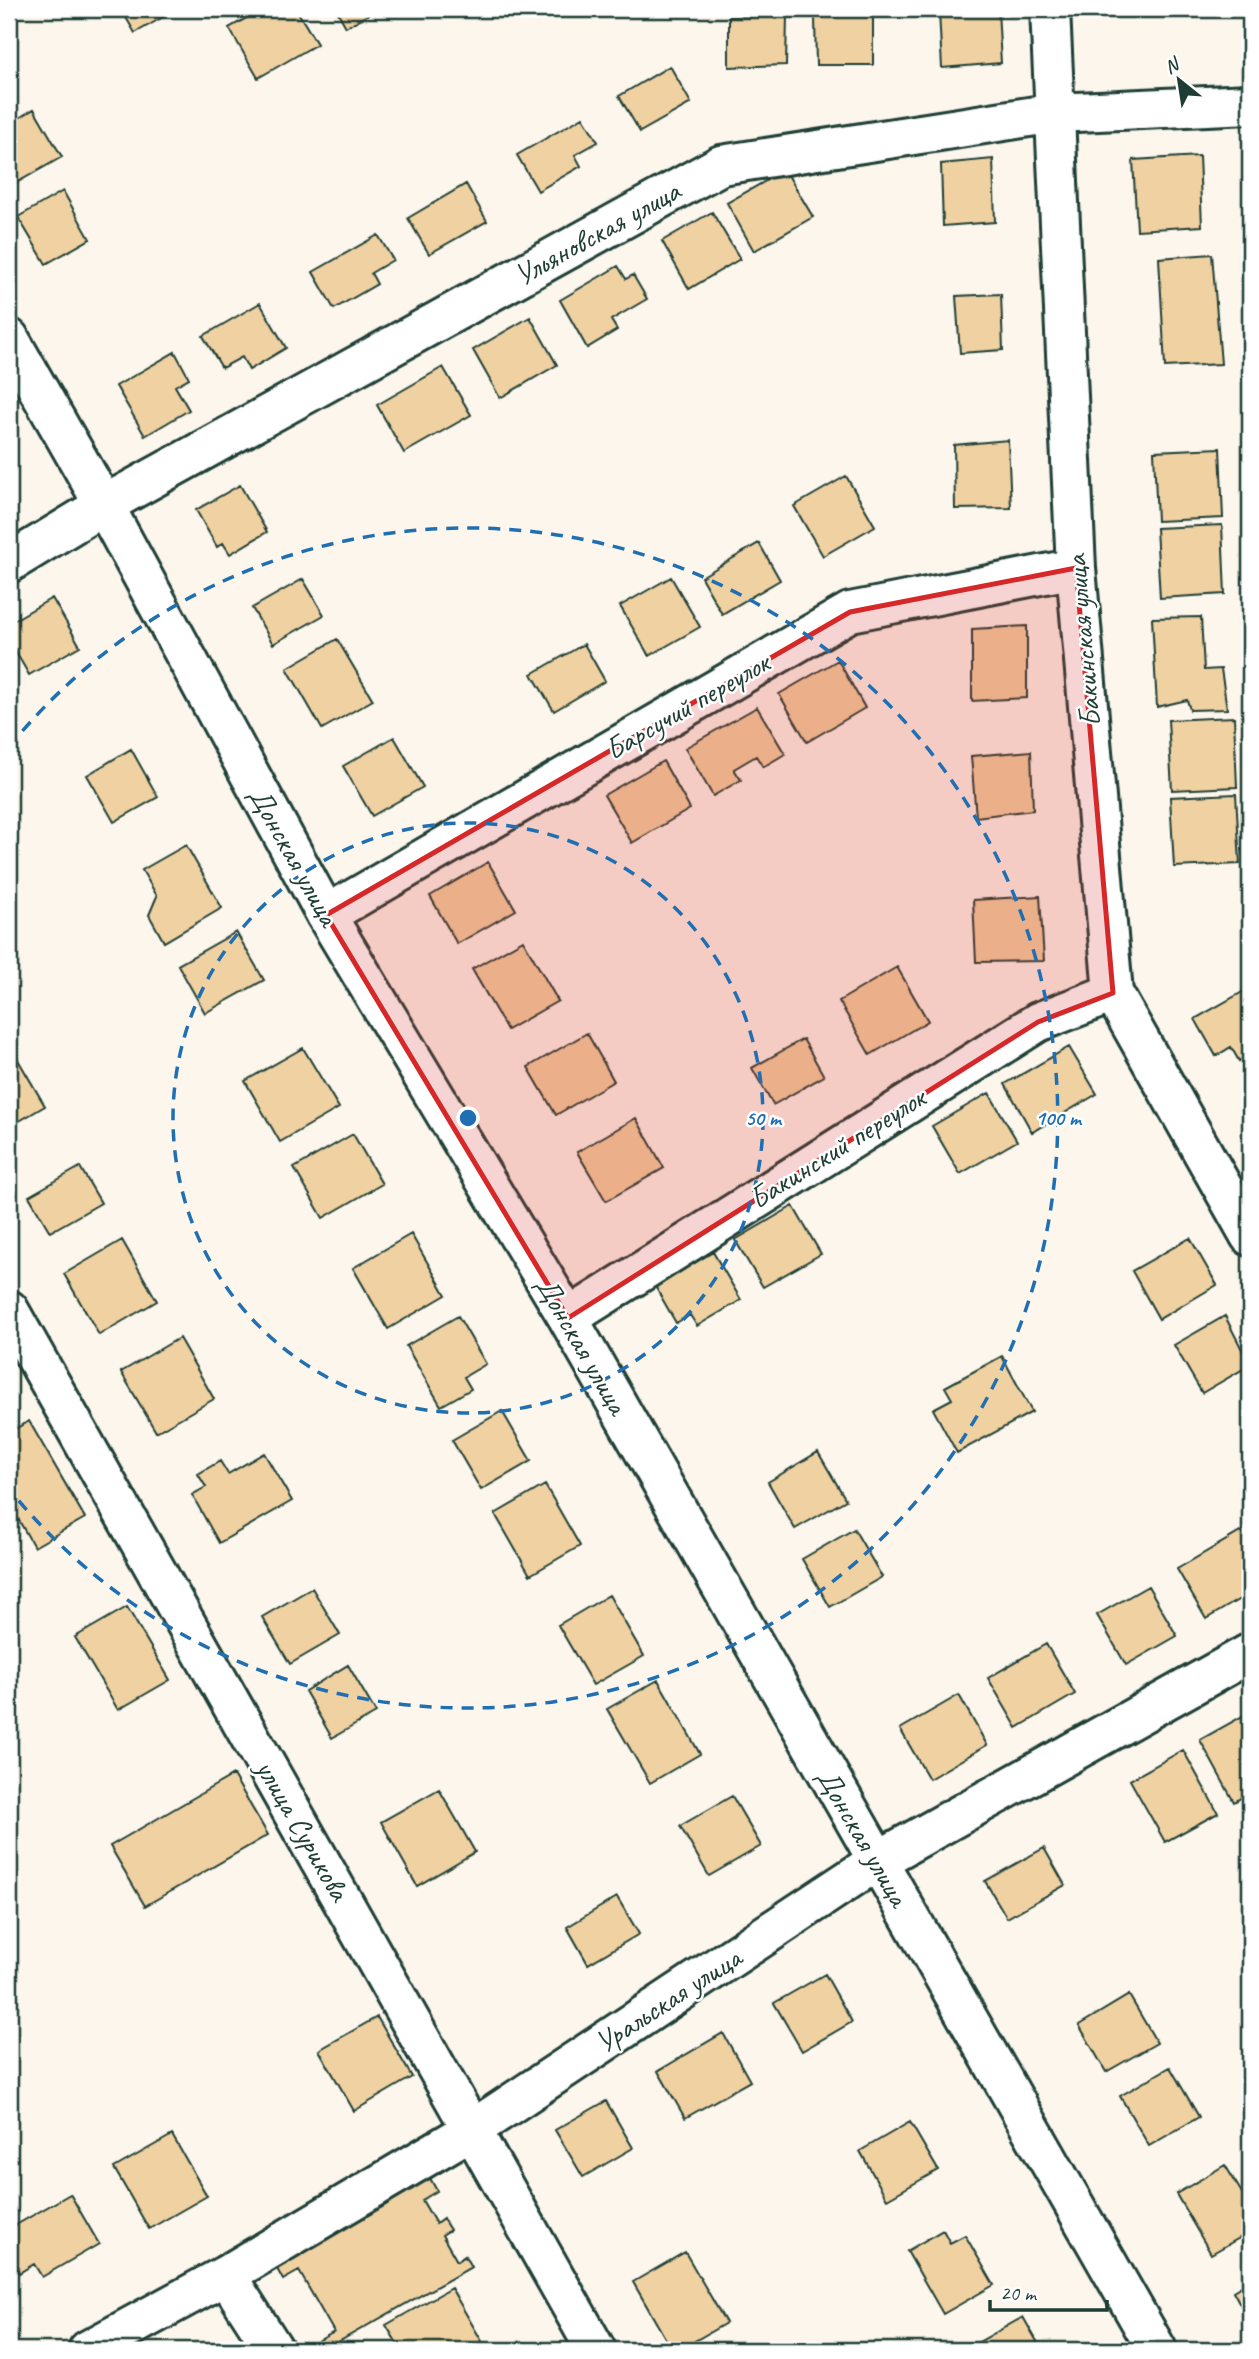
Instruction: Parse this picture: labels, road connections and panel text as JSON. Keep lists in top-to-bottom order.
{
  "streets": {
    "street": [
      "Ульяновская улица",
      "Бакинская улица",
      "Барсучий переулок",
      "Донская улица",
      "Бакинский переулок",
      "улица Сурикова",
      "Уральская улица"
    ]
  },
  "crossings": [
    ["Ульяновская улица", "Бакинская улица"],
    ["Ульяновская улица", "Донская улица"],
    ["Бакинская улица", "Барсучий переулок"],
    ["Бакинская улица", "Бакинский переулок"],
    ["Барсучий переулок", "Донская улица"],
    ["Донская улица", "Бакинский переулок"],
    ["Донская улица", "Уральская улица"],
    ["улица Сурикова", "Уральская улица"]
  ],
  "scale_bar": "20 m",
  "north": "top left",
  "rings": ["50 m", "100 m"]
}
